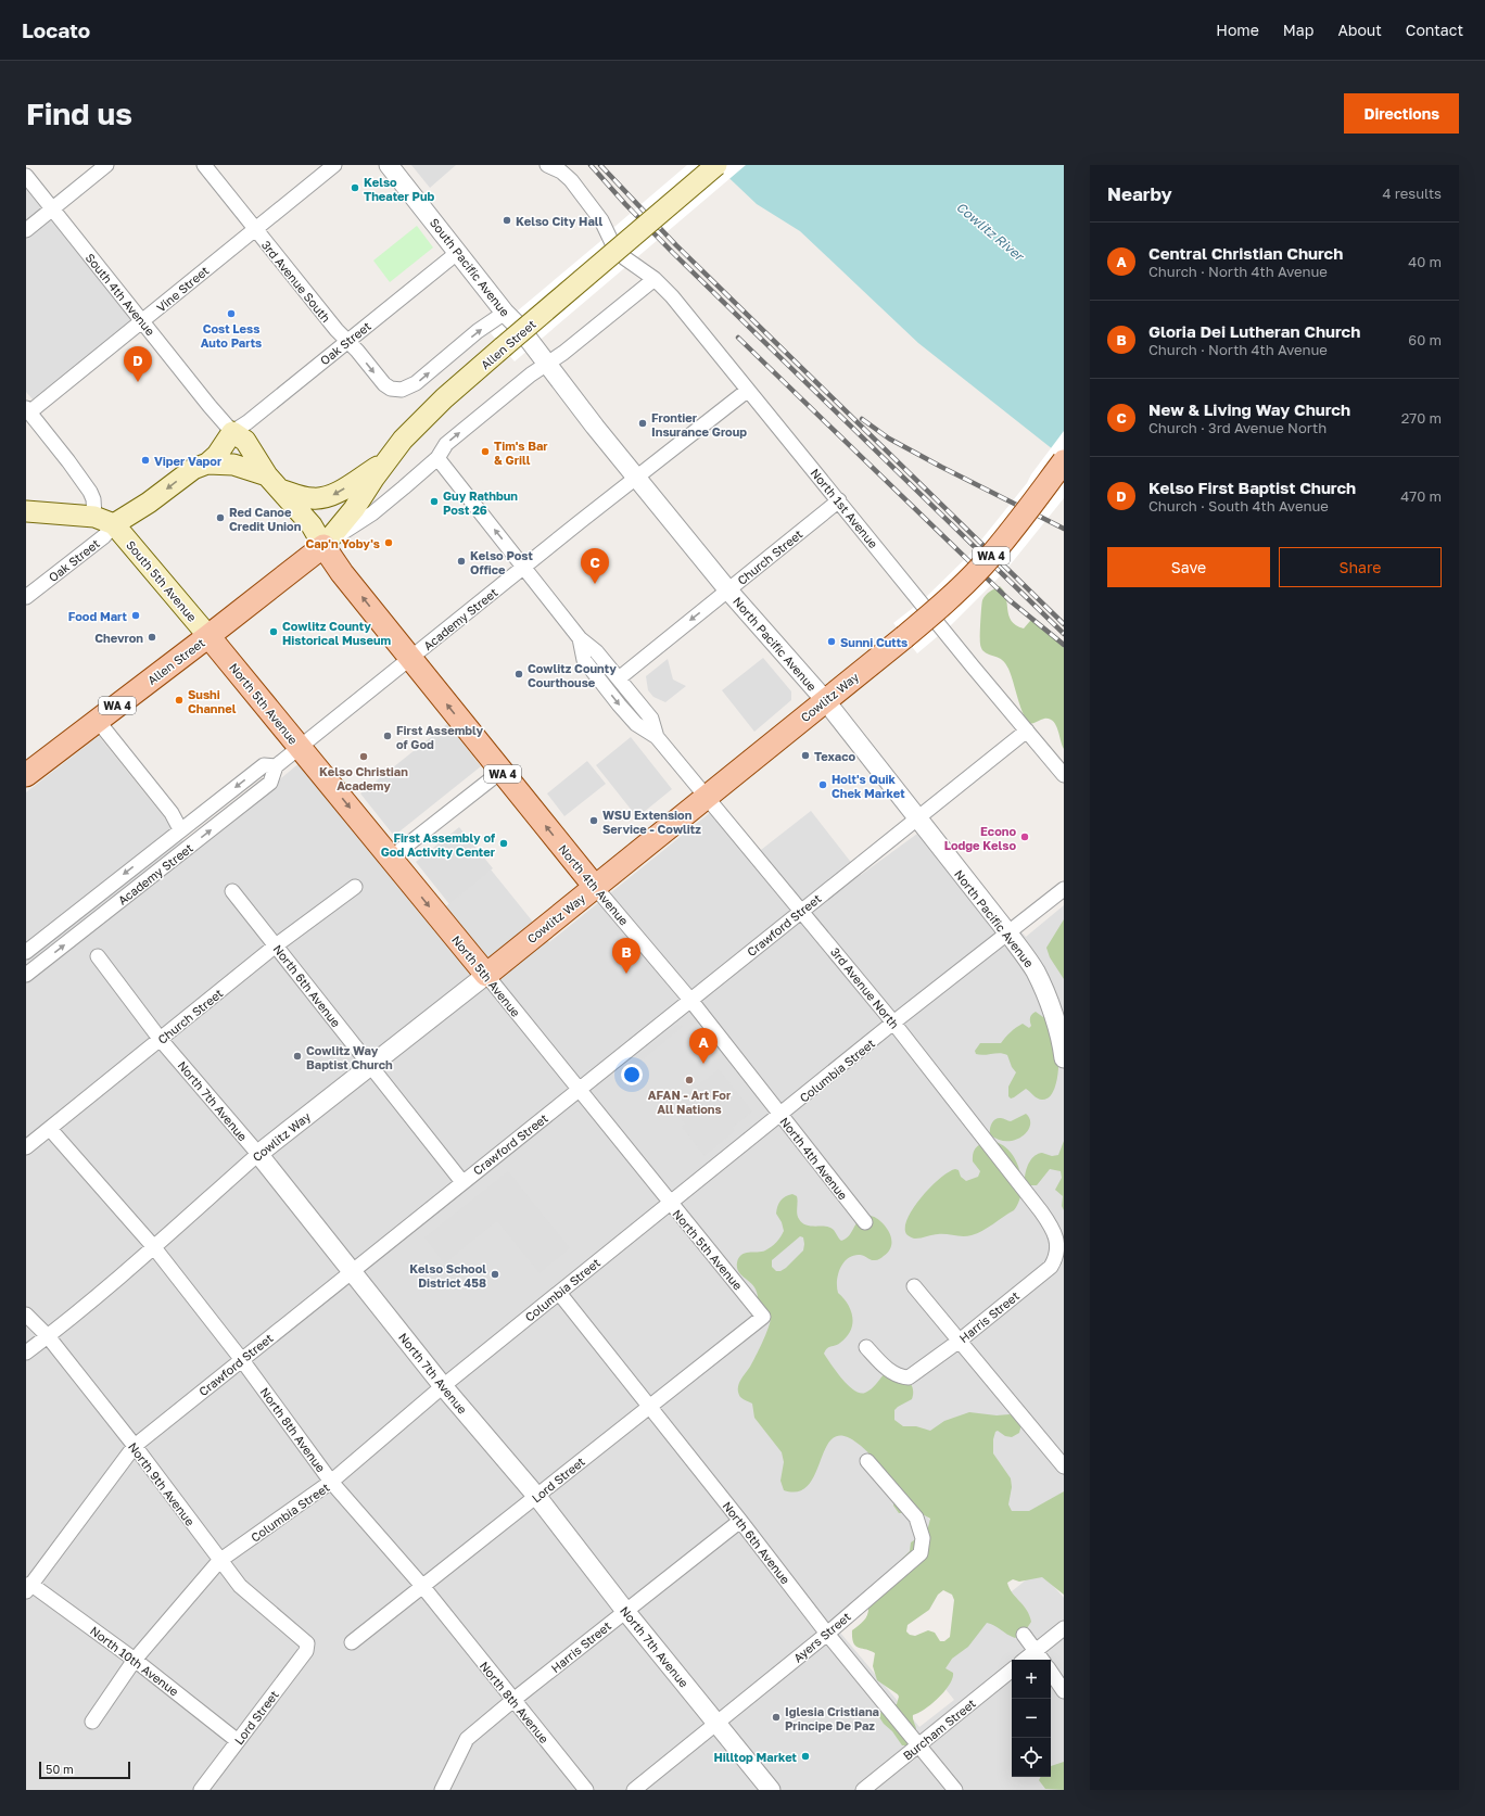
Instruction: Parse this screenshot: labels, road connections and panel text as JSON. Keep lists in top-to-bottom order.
{
  "streets": {
    "main road": [
      "Oak Street",
      "Allen Street",
      "WA 4",
      "South 5th Avenue",
      "Cowlitz Way",
      "North 5th Avenue",
      "North 4th Avenue"
    ],
    "street": [
      "South Pacific Avenue",
      "3rd Avenue South",
      "Vine Street",
      "South 4th Avenue",
      "North 1st Avenue",
      "Church Street",
      "Academy Street",
      "North Pacific Avenue",
      "Crawford Street",
      "North 6th Avenue",
      "3rd Avenue North",
      "Columbia Street",
      "North 7th Avenue",
      "Harris Street",
      "North 8th Avenue",
      "Lord Street",
      "North 9th Avenue",
      "Ayers Street",
      "North 10th Avenue",
      "Burcham Street"
    ]
  },
  "crossings": [
    ["South Pacific Avenue", "3rd Avenue South"],
    ["South Pacific Avenue", "Oak Street"],
    ["South Pacific Avenue", "North Pacific Avenue"],
    ["3rd Avenue South", "Vine Street"],
    ["3rd Avenue South", "Oak Street"],
    ["Vine Street", "South 4th Avenue"],
    ["South 4th Avenue", "Oak Street"],
    ["Oak Street", "South 5th Avenue"],
    ["Allen Street", "North 1st Avenue"],
    ["Allen Street", "South 5th Avenue"],
    ["Allen Street", "North Pacific Avenue"],
    ["Allen Street", "North 5th Avenue"],
    ["Allen Street", "North 4th Avenue"],
    ["Allen Street", "3rd Avenue North"],
    ["North 1st Avenue", "Church Street"],
    ["North 1st Avenue", "Academy Street"],
    ["North 1st Avenue", "Crawford Street"],
    ["Church Street", "North Pacific Avenue"],
    ["Church Street", "North 6th Avenue"],
    ["Church Street", "3rd Avenue North"],
    ["Church Street", "North 7th Avenue"],
    ["Church Street", "North 8th Avenue"],
    ["South 5th Avenue", "North 5th Avenue"],
    ["Academy Street", "North Pacific Avenue"],
    ["Academy Street", "North 5th Avenue"],
    ["Academy Street", "North 4th Avenue"],
    ["Academy Street", "3rd Avenue North"],
    ["North Pacific Avenue", "Cowlitz Way"],
    ["North Pacific Avenue", "Crawford Street"],
    ["North Pacific Avenue", "Columbia Street"],
    ["Cowlitz Way", "North 5th Avenue"],
    ["Cowlitz Way", "North 4th Avenue"],
    ["Cowlitz Way", "North 6th Avenue"],
    ["Cowlitz Way", "3rd Avenue North"],
    ["Cowlitz Way", "North 7th Avenue"],
    ["Cowlitz Way", "North 8th Avenue"],
    ["Cowlitz Way", "North 9th Avenue"],
    ["North 5th Avenue", "Crawford Street"],
    ["North 5th Avenue", "Columbia Street"],
    ["North 5th Avenue", "Lord Street"],
    ["North 4th Avenue", "Crawford Street"],
    ["North 4th Avenue", "Columbia Street"],
    ["Crawford Street", "North 6th Avenue"],
    ["Crawford Street", "3rd Avenue North"],
    ["Crawford Street", "North 7th Avenue"],
    ["Crawford Street", "North 8th Avenue"],
    ["Crawford Street", "North 9th Avenue"],
    ["Crawford Street", "North 10th Avenue"],
    ["North 6th Avenue", "Columbia Street"],
    ["North 6th Avenue", "Harris Street"],
    ["North 6th Avenue", "Lord Street"],
    ["North 6th Avenue", "Ayers Street"],
    ["North 6th Avenue", "Burcham Street"],
    ["3rd Avenue North", "Columbia Street"],
    ["3rd Avenue North", "Harris Street"],
    ["Columbia Street", "North 7th Avenue"],
    ["Columbia Street", "North 8th Avenue"],
    ["Columbia Street", "North 9th Avenue"],
    ["Columbia Street", "North 10th Avenue"],
    ["North 7th Avenue", "Harris Street"],
    ["North 7th Avenue", "Lord Street"],
    ["North 7th Avenue", "Ayers Street"],
    ["Harris Street", "North 8th Avenue"],
    ["North 8th Avenue", "Lord Street"],
    ["Lord Street", "North 9th Avenue"],
    ["Lord Street", "North 10th Avenue"]
  ],
  "one_way": ["North 4th Avenue"],
  "water": ["Cowlitz River"],
  "places": [
    "Kelso Theater Pub",
    "Kelso City Hall",
    "Cost Less Auto Parts",
    "Frontier Insurance Group",
    "Tim's Bar & Grill",
    "Viper Vapor",
    "Guy Rathbun Post 26",
    "Red Canoe Credit Union",
    "Cap'n Yoby's",
    "Kelso Post Office",
    "Food Mart",
    "Cowlitz County Historical Museum",
    "Chevron",
    "Sunni Cutts",
    "Cowlitz County Courthouse",
    "Sushi Channel",
    "First Assembly of God",
    "Texaco",
    "Kelso Christian Academy",
    "Holt's Quik Chek Market",
    "WSU Extension Service - Cowlitz",
    "Econo Lodge Kelso",
    "First Assembly of God Activity Center",
    "Cowlitz Way Baptist Church",
    "AFAN - Art For All Nations",
    "Kelso School District 458",
    "Iglesia Cristiana Principe De Paz",
    "Hilltop Market"
  ],
  "scale_bar": "50 m",
  "page": {
    "header": "Locato",
    "nav": [
      "Home",
      "Map",
      "About",
      "Contact"
    ],
    "buttons": [
      "Directions",
      ["Save", "Share"]
    ],
    "title": "Find us",
    "heading": ["Nearby", "4 results"],
    "list": [
      {
        "mark": "A",
        "name": "Central Christian Church",
        "note": "Church · North 4th Avenue",
        "value": "40 m"
      },
      {
        "mark": "B",
        "name": "Gloria Dei Lutheran Church",
        "note": "Church · North 4th Avenue",
        "value": "60 m"
      },
      {
        "mark": "C",
        "name": "New & Living Way Church",
        "note": "Church · 3rd Avenue North",
        "value": "270 m"
      },
      {
        "mark": "D",
        "name": "Kelso First Baptist Church",
        "note": "Church · South 4th Avenue",
        "value": "470 m"
      }
    ],
    "pins": [
      "D",
      "C",
      "B",
      "A"
    ],
    "map_buttons": ["+", "−"],
    "scale": "50 m"
  }
}
